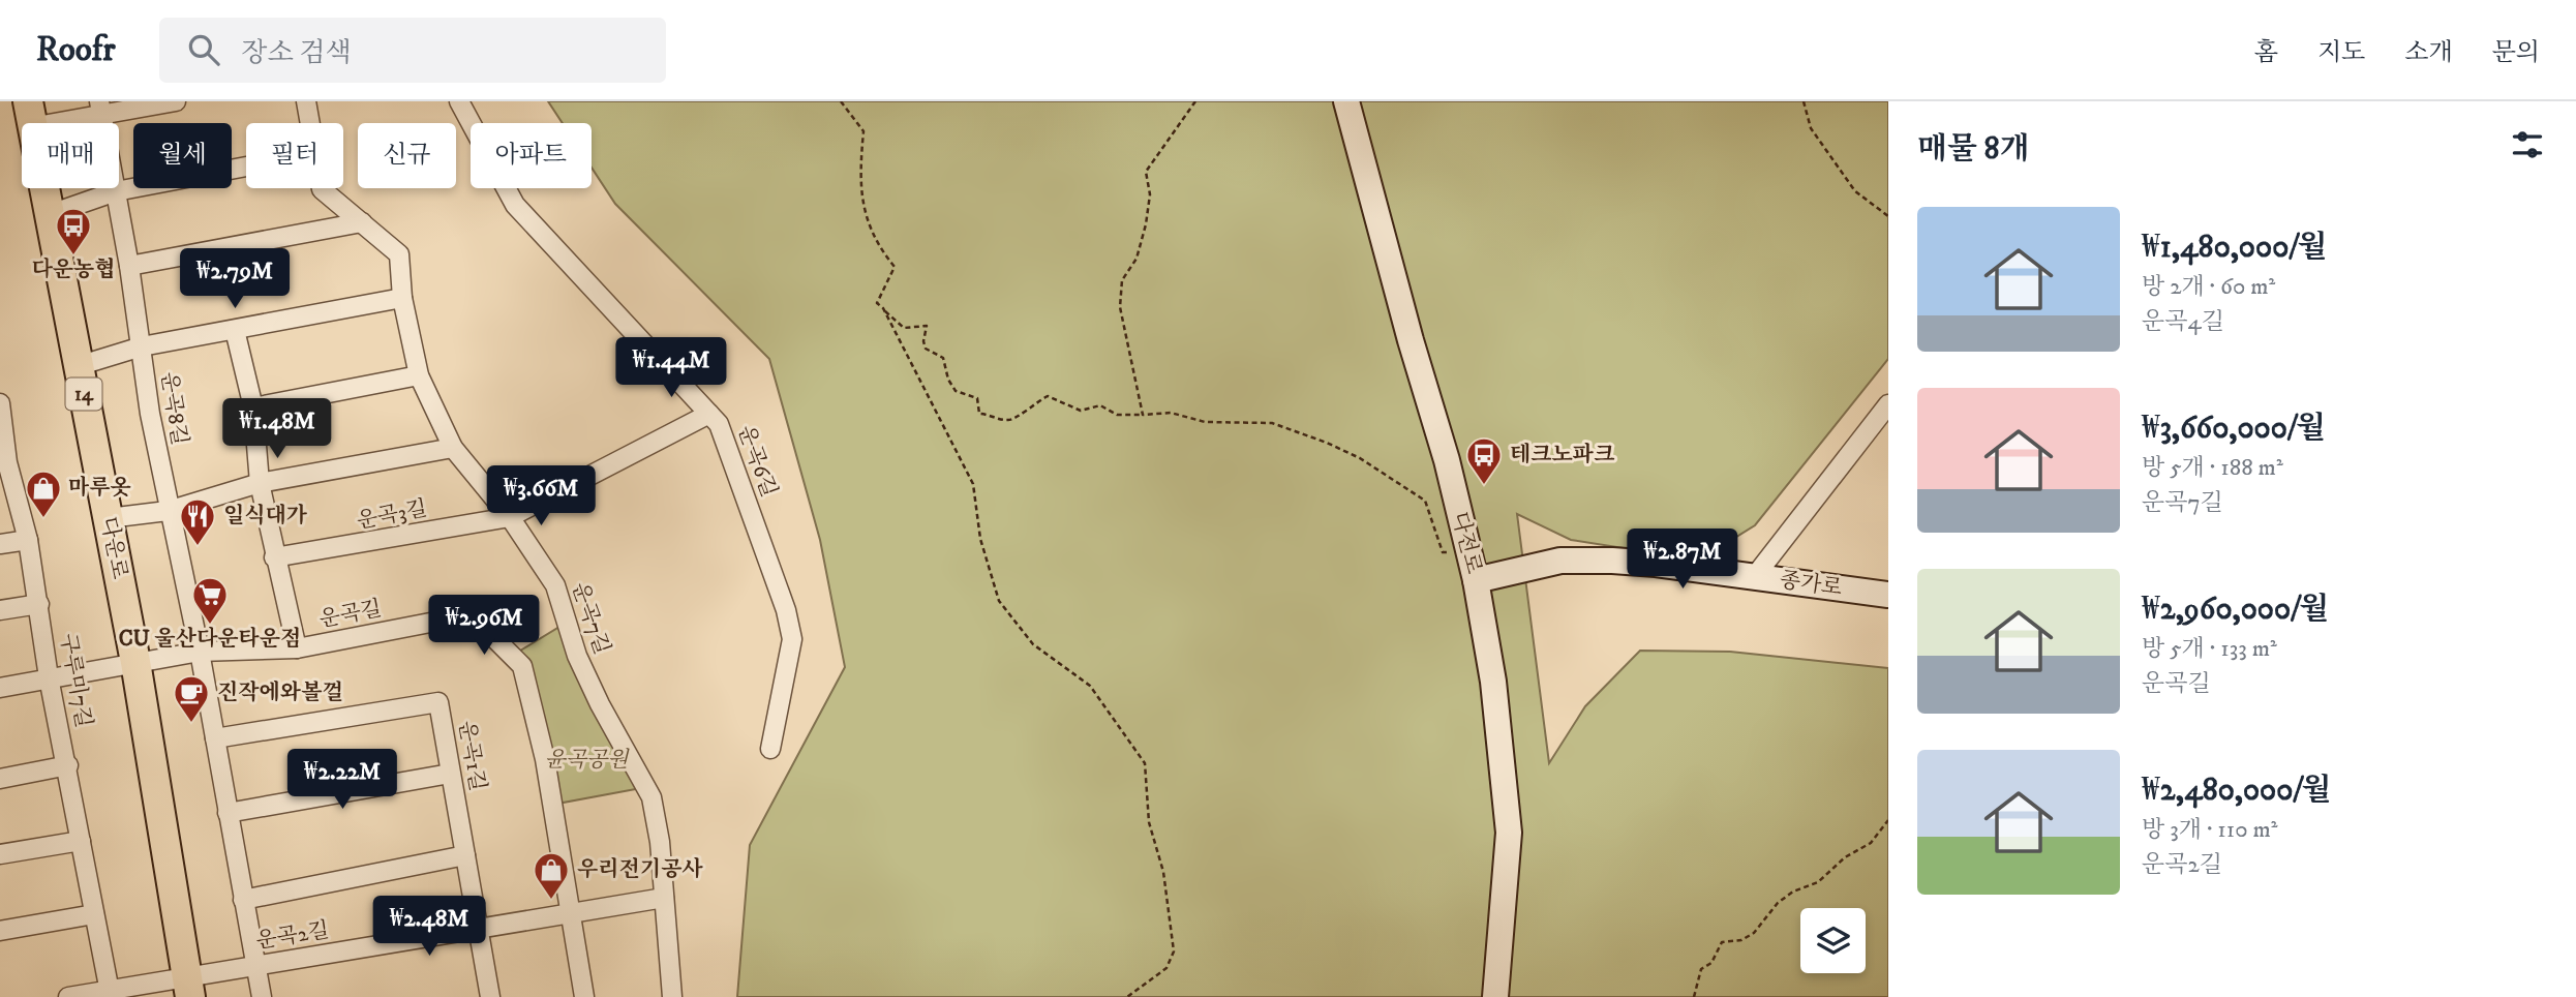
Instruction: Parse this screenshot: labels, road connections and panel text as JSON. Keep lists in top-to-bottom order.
{
  "streets": {
    "main road": [
      "14",
      "다전로",
      "다운로",
      "종가로"
    ],
    "street": [
      "운곡8길",
      "운곡6길",
      "운곡3길",
      "운곡길",
      "운곡7길",
      "구루미7길",
      "운곡1길",
      "운곡2길"
    ]
  },
  "crossings": [
    ["운곡8길", "운곡길"],
    ["운곡8길", "운곡1길"],
    ["운곡8길", "운곡2길"],
    ["운곡6길", "운곡3길"],
    ["운곡3길", "운곡7길"],
    ["다전로", "종가로"],
    ["다운로", "운곡길"],
    ["다운로", "운곡2길"],
    ["운곡길", "구루미7길"],
    ["운곡길", "운곡2길"],
    ["운곡7길", "운곡2길"],
    ["구루미7길", "운곡2길"],
    ["운곡1길", "운곡2길"]
  ],
  "parks": ["윤곡공원"],
  "places": {
    "bus stop": ["다운농협", "테크노파크"],
    "shop": ["마루옷", "우리전기공사"],
    "restaurant": ["일식대가"],
    "supermarket": ["CU 울산다운타운점"],
    "cafe": ["진작에와볼껄"]
  },
  "page": {
    "header": "Roofr",
    "search": "장소 검색",
    "nav": [
      "홈",
      "지도",
      "소개",
      "문의"
    ],
    "heading": "매물 8개",
    "chip": [
      "매매",
      "월세",
      "필터",
      "신규",
      "아파트"
    ],
    "list": [
      {
        "name": "₩1,480,000/월",
        "note": "방 2개 · 60 m² · 운곡4길"
      },
      {
        "name": "₩3,660,000/월",
        "note": "방 5개 · 188 m² · 운곡7길"
      },
      {
        "name": "₩2,960,000/월",
        "note": "방 5개 · 133 m² · 운곡길"
      },
      {
        "name": "₩2,480,000/월",
        "note": "방 3개 · 110 m² · 운곡2길"
      }
    ],
    "price": [
      "₩2.79M",
      "₩1.44M",
      "₩1.48M",
      "₩3.66M",
      "₩2.87M",
      "₩2.96M",
      "₩2.22M",
      "₩2.48M"
    ]
  }
}
